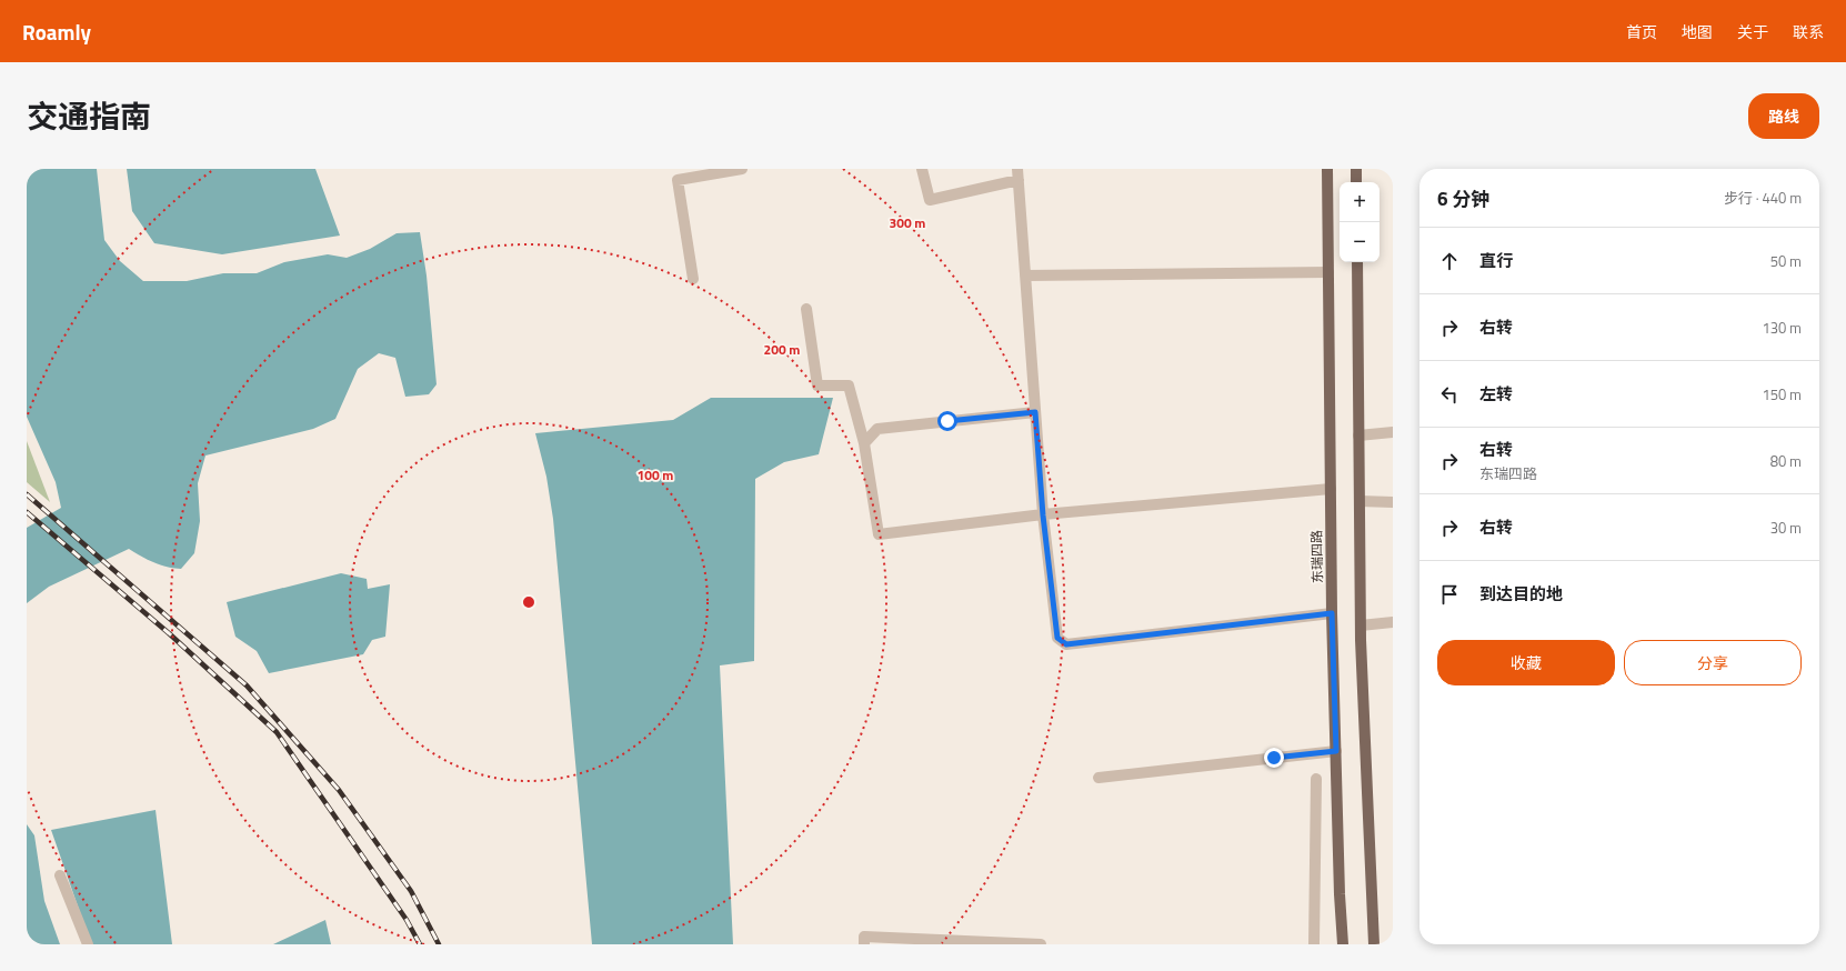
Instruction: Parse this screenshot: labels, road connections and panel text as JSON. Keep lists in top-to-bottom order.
{
  "streets": {
    "main road": ["东瑞四路"]
  },
  "page": {
    "header": "Roamly",
    "nav": [
      "首页",
      "地图",
      "关于",
      "联系"
    ],
    "title": "交通指南",
    "buttons": [
      "路线",
      ["收藏", "分享"]
    ],
    "heading": ["6 分钟", "步行 · 440 m"],
    "map_buttons": ["+", "−"],
    "list": [
      ["直行", "50 m"],
      ["右转", "130 m"],
      ["左转", "150 m"],
      ["右转", "东瑞四路", "80 m"],
      ["右转", "30 m"],
      "到达目的地"
    ]
  },
  "rings": ["300 m", "200 m", "100 m"]
}
